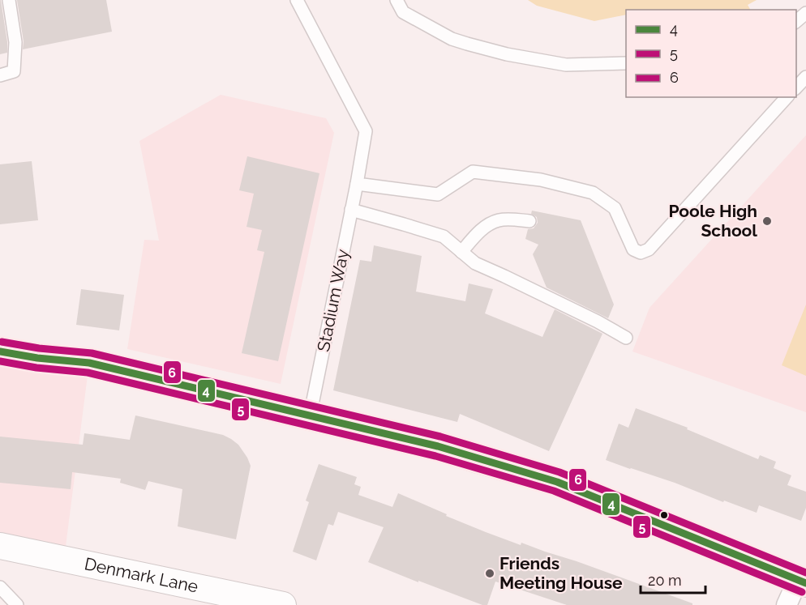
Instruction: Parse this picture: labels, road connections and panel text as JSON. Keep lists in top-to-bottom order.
{
  "streets": {
    "street": ["Denmark Lane"],
    "lane": ["Stadium Way"]
  },
  "places": ["Poole High School", "Friends Meeting House"],
  "lines": ["transit line 6", "transit line 4", "transit line 5"],
  "legend": ["4", "5", "6"],
  "scale_bar": "20 m"
}
